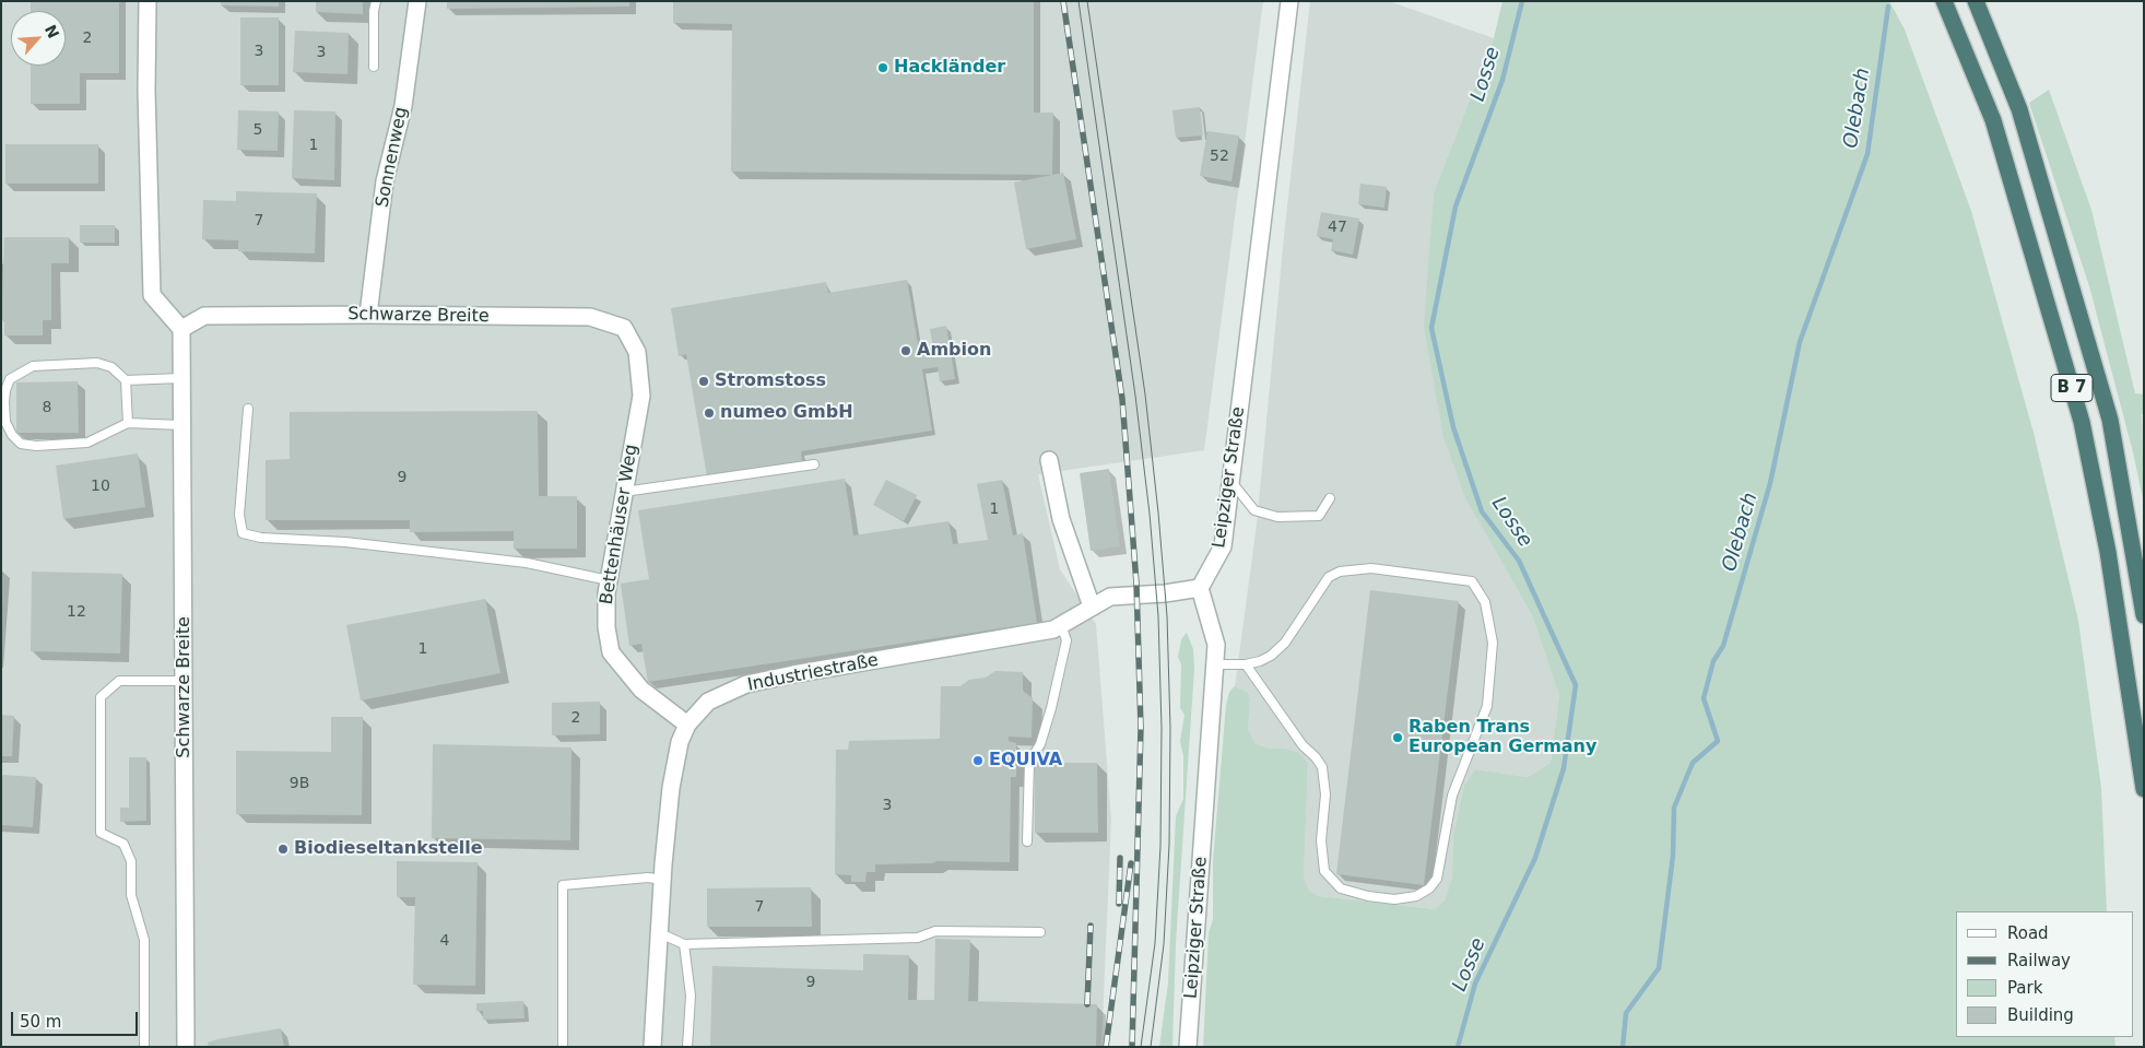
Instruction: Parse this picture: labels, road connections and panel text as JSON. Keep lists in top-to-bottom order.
{
  "streets": {
    "highway": ["B 7"],
    "street": [
      "Sonnenweg",
      "Schwarze Breite",
      "Leipziger Straße",
      "Bettenhäuser Weg",
      "Industriestraße"
    ]
  },
  "crossings": [
    ["Sonnenweg", "Schwarze Breite"],
    ["Schwarze Breite", "Bettenhäuser Weg"],
    ["Leipziger Straße", "Industriestraße"],
    ["Bettenhäuser Weg", "Industriestraße"]
  ],
  "water": ["Losse", "Olebach"],
  "places": [
    "Hackländer",
    "Ambion",
    "Stromstoss",
    "numeo GmbH",
    "Raben Trans European Germany",
    "EQUIVA",
    "Biodieseltankstelle"
  ],
  "house_numbers": [
    "2",
    "3",
    "3",
    "5",
    "1",
    "52",
    "7",
    "47",
    "8",
    "9",
    "10",
    "1",
    "12",
    "1",
    "2",
    "9B",
    "3",
    "7",
    "4",
    "9"
  ],
  "legend": [
    "Road",
    "Railway",
    "Park",
    "Building"
  ],
  "scale_bar": "50 m",
  "north": "top right"
}
